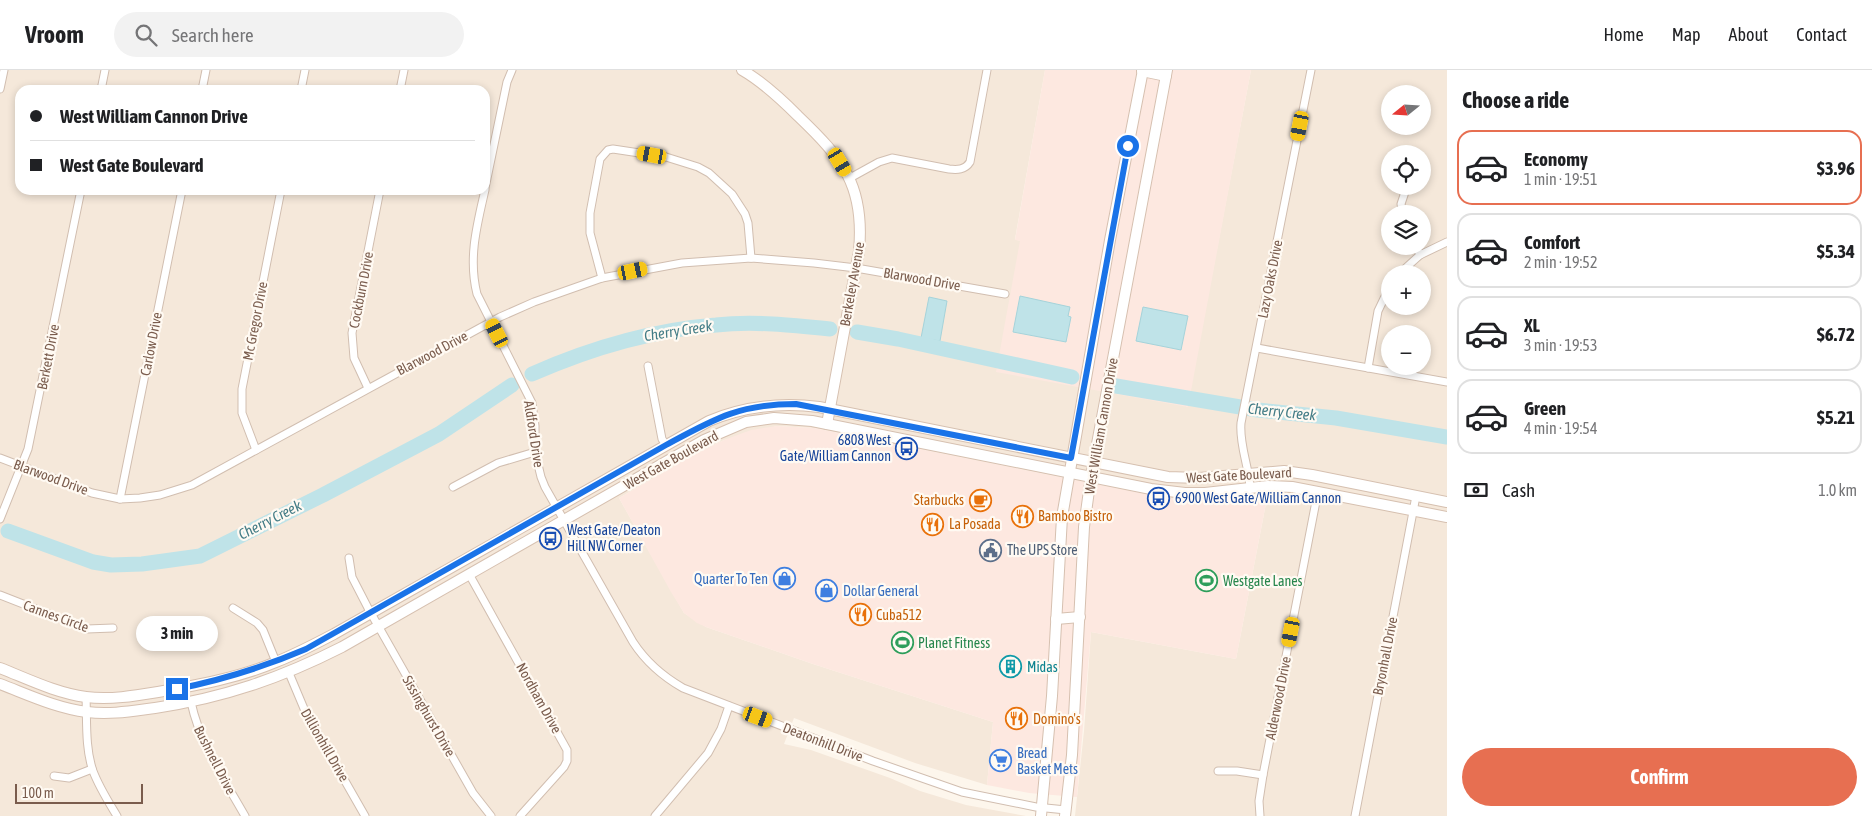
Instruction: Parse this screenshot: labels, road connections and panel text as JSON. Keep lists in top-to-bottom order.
{
  "streets": {
    "main road": ["Berkeley Avenue", "West William Cannon Drive", "West Gate Boulevard"],
    "street": [
      "Blarwood Drive",
      "Lazy Oaks Drive",
      "Cockburn Drive",
      "Mc Gregor Drive",
      "Carlow Drive",
      "Berkett Drive",
      "Aldford Drive",
      "Cannes Circle",
      "Bryonhall Drive",
      "Nordham Drive",
      "Alderwood Drive",
      "Sissinghurst Drive",
      "Deatonhill Drive",
      "Dillionhill Drive",
      "Bushnell Drive"
    ]
  },
  "crossings": [
    ["Blarwood Drive", "Berkeley Avenue"],
    ["Blarwood Drive", "Cockburn Drive"],
    ["Blarwood Drive", "Mc Gregor Drive"],
    ["Blarwood Drive", "Carlow Drive"],
    ["Blarwood Drive", "Berkett Drive"],
    ["Blarwood Drive", "Aldford Drive"],
    ["Lazy Oaks Drive", "West Gate Boulevard"],
    ["Berkeley Avenue", "West Gate Boulevard"],
    ["West William Cannon Drive", "West Gate Boulevard"],
    ["West William Cannon Drive", "Deatonhill Drive"],
    ["Aldford Drive", "West Gate Boulevard"],
    ["Aldford Drive", "Deatonhill Drive"],
    ["West Gate Boulevard", "Bryonhall Drive"],
    ["West Gate Boulevard", "Nordham Drive"],
    ["West Gate Boulevard", "Alderwood Drive"],
    ["West Gate Boulevard", "Sissinghurst Drive"],
    ["West Gate Boulevard", "Deatonhill Drive"],
    ["West Gate Boulevard", "Dillionhill Drive"],
    ["West Gate Boulevard", "Bushnell Drive"]
  ],
  "water": ["Cherry Creek"],
  "places": {
    "bus stop": ["6808 West Gate/William Cannon", "6900 West Gate/William Cannon", "West Gate/Deaton Hill NW Corner"],
    "cafe": ["Starbucks"],
    "restaurant": [
      "Bamboo Bistro",
      "La Posada",
      "Cuba512",
      "Domino's"
    ],
    "public building": ["The UPS Store"],
    "shop": ["Quarter To Ten", "Dollar General"],
    "sports": ["Westgate Lanes", "Planet Fitness"],
    "building": ["Midas"],
    "supermarket": ["Bread Basket Mets"]
  },
  "scale_bar": "100 m",
  "north": "left",
  "page": {
    "header": "Vroom",
    "search": "Search here",
    "nav": [
      "Home",
      "Map",
      "About",
      "Contact"
    ],
    "heading": "Choose a ride",
    "map_buttons": ["+", "−"],
    "banner": ["West William Cannon Drive", "West Gate Boulevard"],
    "list": [
      {
        "name": "Economy",
        "note": "1 min · 19:51",
        "value": "$3.96"
      },
      {
        "name": "Comfort",
        "note": "2 min · 19:52",
        "value": "$5.34"
      },
      {
        "name": "XL",
        "note": "3 min · 19:53",
        "value": "$6.72"
      },
      {
        "name": "Green",
        "note": "4 min · 19:54",
        "value": "$5.21"
      }
    ],
    "pay": ["Cash", "1.0 km"],
    "bubble": "3 min",
    "buttons": "Confirm",
    "scale": "100 m"
  }
}
